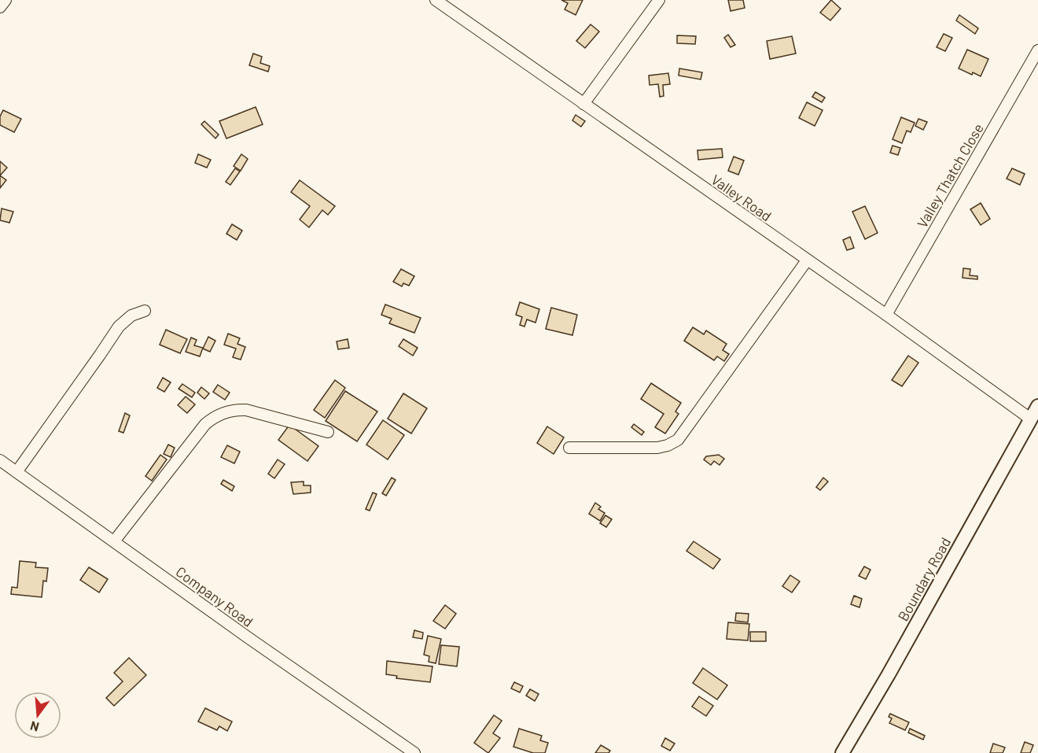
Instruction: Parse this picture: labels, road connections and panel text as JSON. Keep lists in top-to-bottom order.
{
  "streets": {
    "main road": ["Boundary Road"],
    "street": ["Valley Thatch Close", "Valley Road", "Company Road"]
  },
  "crossings": [
    ["Valley Thatch Close", "Valley Road"],
    ["Valley Road", "Boundary Road"]
  ],
  "north": "bottom"
}
